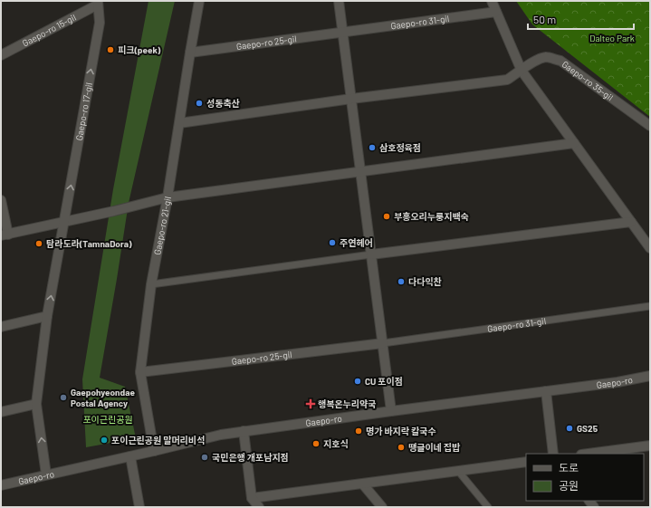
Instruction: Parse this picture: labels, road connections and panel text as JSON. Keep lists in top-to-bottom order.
{
  "streets": {
    "street": [
      "Gaepo-ro 31-gil",
      "Gaepo-ro 15-gil",
      "Gaepo-ro 25-gil",
      "Gaepo-ro 35-gil",
      "Gaepo-ro 17-gil",
      "Gaepo-ro 21-gil",
      "Gaepo-ro"
    ]
  },
  "crossings": [
    ["Gaepo-ro 31-gil", "Gaepo-ro 25-gil"],
    ["Gaepo-ro 15-gil", "Gaepo-ro 17-gil"],
    ["Gaepo-ro 25-gil", "Gaepo-ro 21-gil"],
    ["Gaepo-ro 17-gil", "Gaepo-ro"],
    ["Gaepo-ro 21-gil", "Gaepo-ro"]
  ],
  "one_way": ["Gaepo-ro 17-gil"],
  "parks": ["Dalteo Park", "포이근린공원"],
  "places": {
    "other": [
      "피크(peek)",
      "성동축산",
      "삼호정육점",
      "부흥오리누룽지백숙",
      "주연헤어",
      "탐라도라(TamnaDora)",
      "다다익찬",
      "CU 포이점",
      "Gaepohyeondae Postal Agency",
      "GS25",
      "명가 바지락 칼국수",
      "포이근린공원 말머리비석",
      "지호식",
      "땡글이네 집밥",
      "국민은행 개포남지점"
    ],
    "health": ["행복온누리약국"]
  },
  "legend": ["도로", "공원"],
  "scale_bar": "50 m"
}
